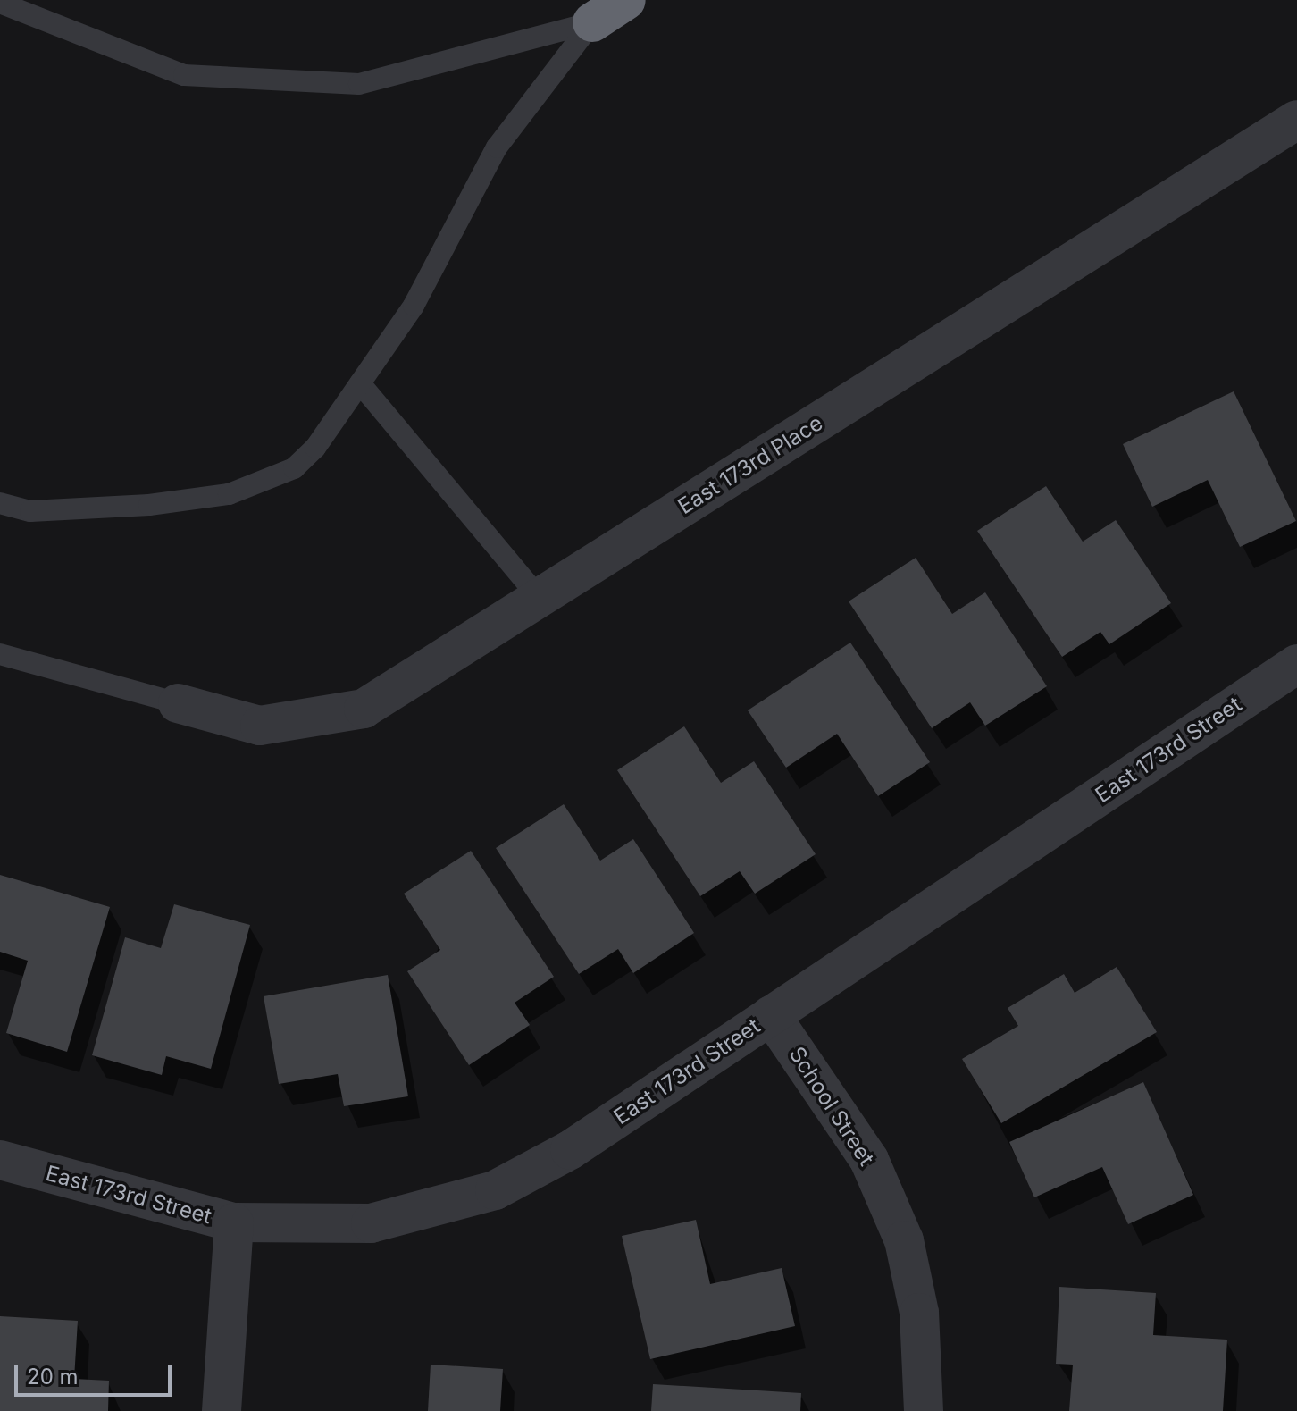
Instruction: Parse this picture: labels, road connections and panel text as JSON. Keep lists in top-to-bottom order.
{
  "streets": {
    "street": ["East 173rd Place", "East 173rd Street", "School Street"]
  },
  "crossings": [
    ["East 173rd Street", "School Street"]
  ],
  "scale_bar": "20 m"
}
